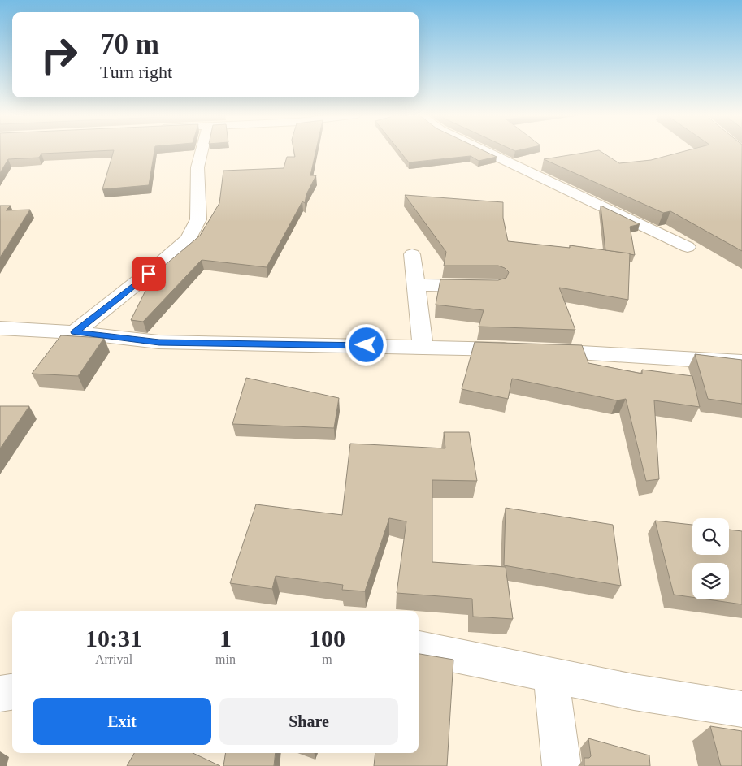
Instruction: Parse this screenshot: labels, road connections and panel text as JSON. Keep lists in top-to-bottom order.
{
  "page": {
    "turn": ["70 m", "Turn right"],
    "eta": [
      "10:31",
      "Arrival",
      "1",
      "min",
      "100",
      "m"
    ],
    "buttons": ["Exit", "Share"]
  }
}
